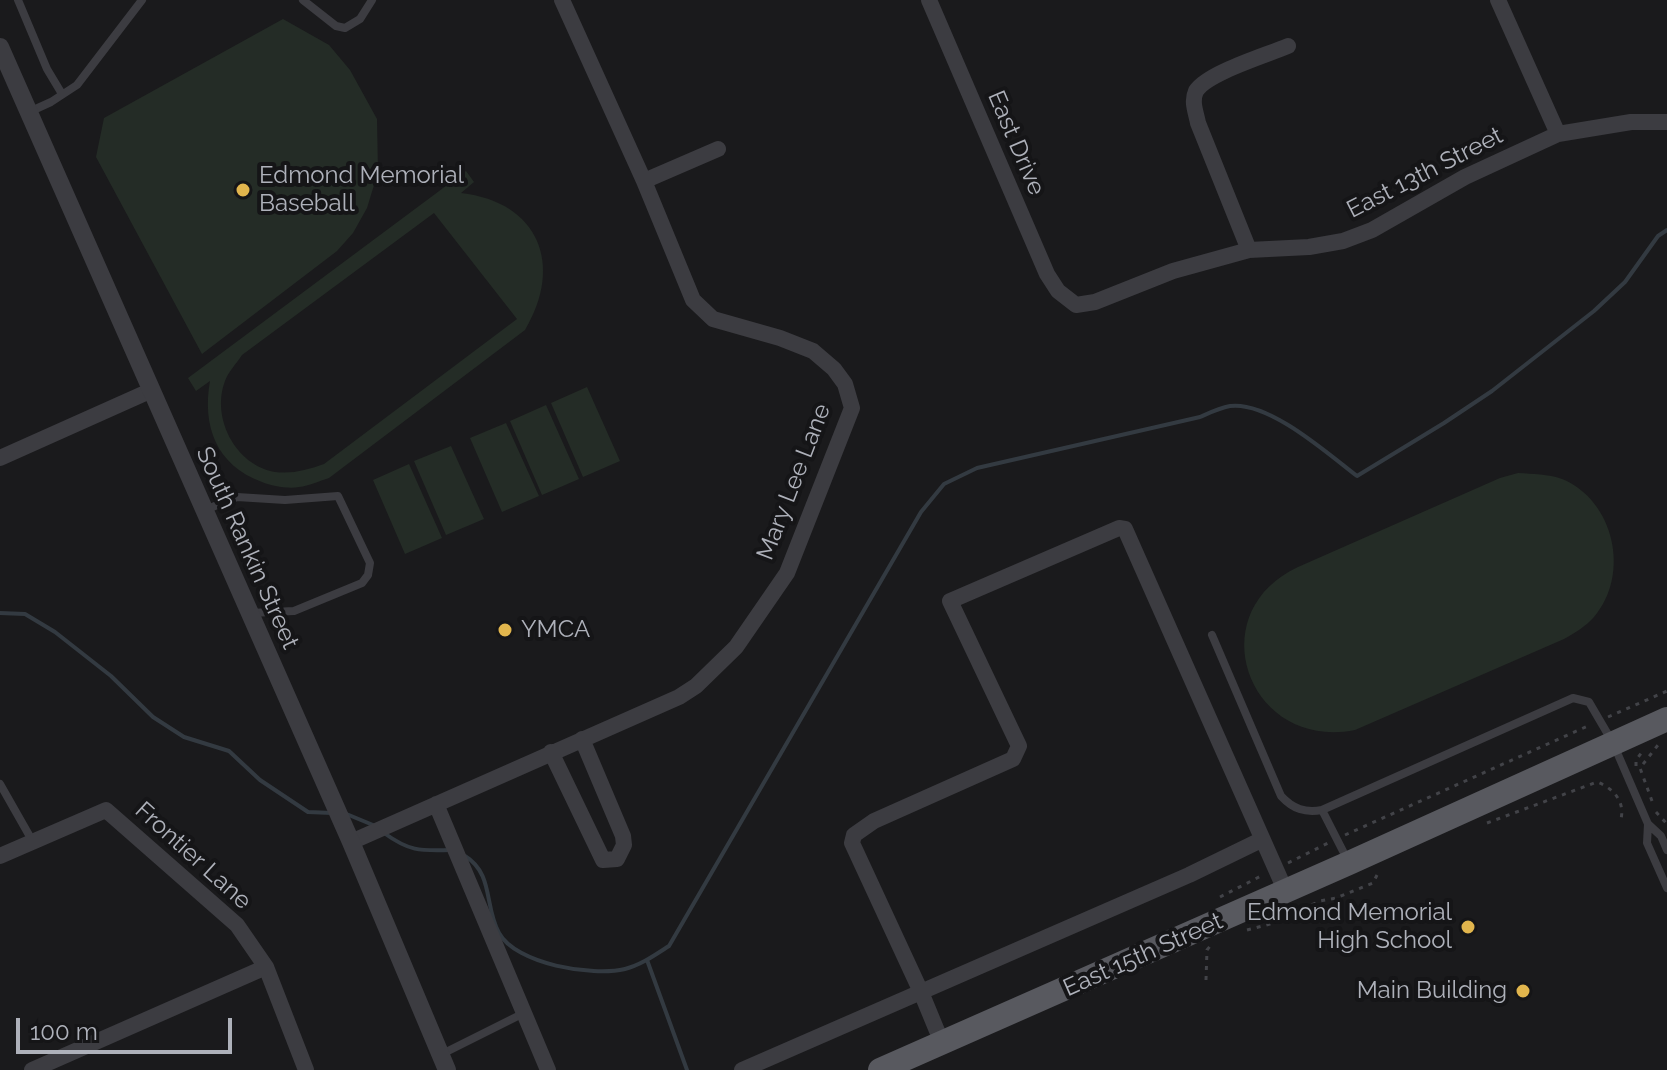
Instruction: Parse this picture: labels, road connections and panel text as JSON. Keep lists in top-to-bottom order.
{
  "streets": {
    "main road": ["East 15th Street"],
    "street": [
      "East Drive",
      "East 13th Street",
      "Mary Lee Lane",
      "South Rankin Street",
      "Frontier Lane"
    ]
  },
  "crossings": [
    ["East Drive", "East 13th Street"],
    ["Mary Lee Lane", "South Rankin Street"]
  ],
  "places": [
    "Edmond Memorial Baseball",
    "YMCA",
    "Edmond Memorial High School",
    "Main Building"
  ],
  "scale_bar": "100 m"
}
